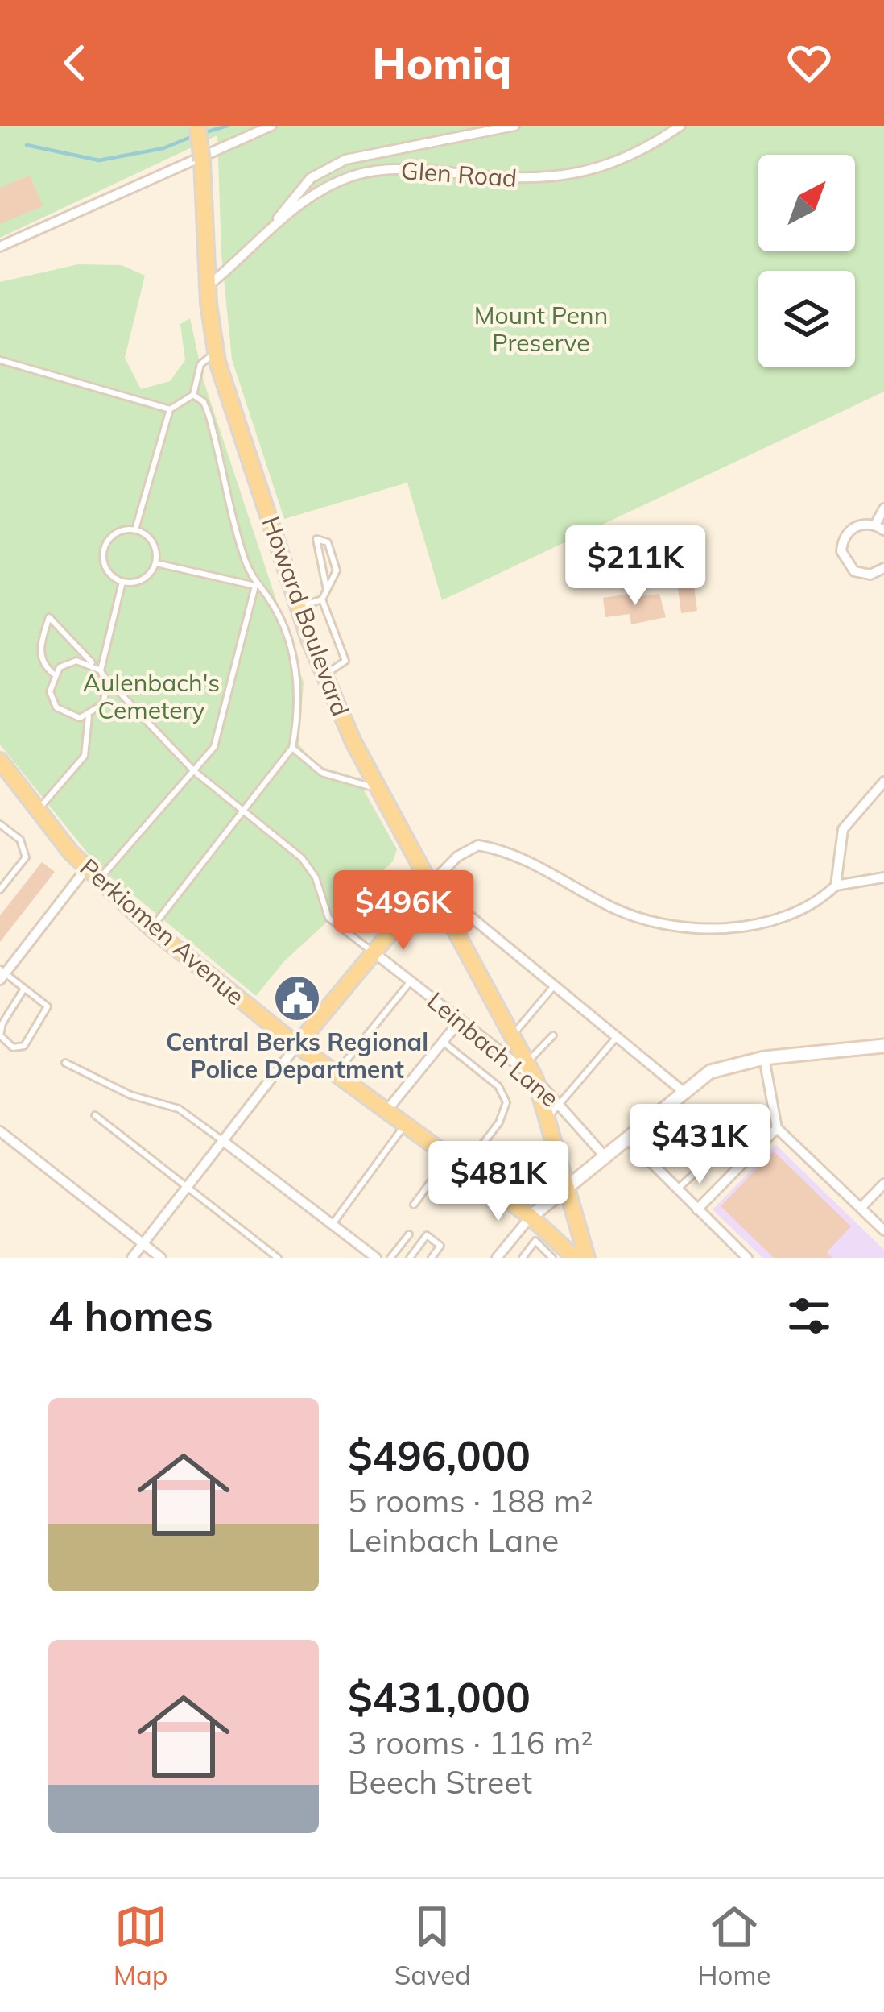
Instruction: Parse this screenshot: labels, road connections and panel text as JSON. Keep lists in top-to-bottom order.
{
  "streets": {
    "main road": ["Howard Boulevard", "Perkiomen Avenue"],
    "street": ["Glen Road", "Leinbach Lane"]
  },
  "crossings": [
    ["Glen Road", "Howard Boulevard"],
    ["Howard Boulevard", "Leinbach Lane"]
  ],
  "parks": ["Mount Penn Preserve", "Aulenbach's Cemetery"],
  "places": {
    "public building": ["Central Berks Regional Police Department"]
  },
  "north": "top right",
  "page": {
    "header": "Homiq",
    "price": [
      "$211K",
      "$496K",
      "$431K",
      "$481K"
    ],
    "heading": "4 homes",
    "list": [
      {
        "name": "$496,000",
        "note": "5 rooms · 188 m² · Leinbach Lane"
      },
      {
        "name": "$431,000",
        "note": "3 rooms · 116 m² · Beech Street"
      }
    ],
    "tabs": ["Map", "Saved", "Home"]
  }
}
